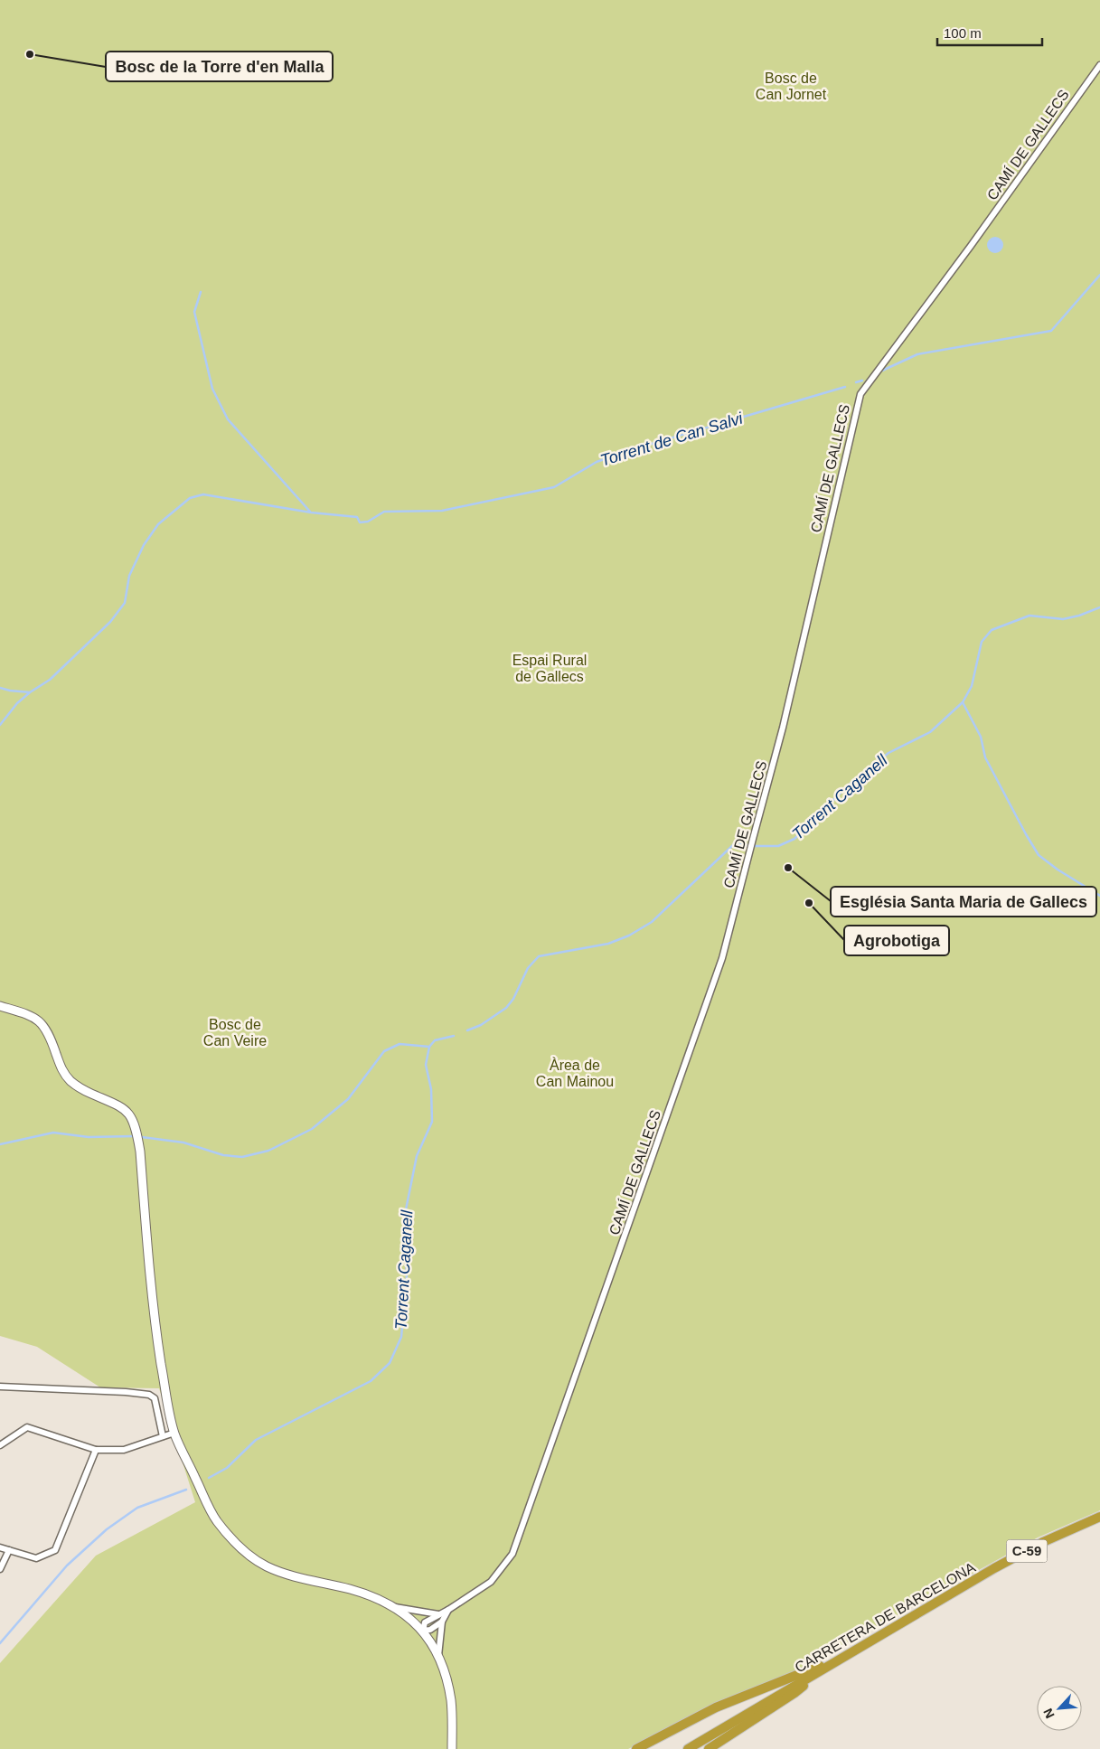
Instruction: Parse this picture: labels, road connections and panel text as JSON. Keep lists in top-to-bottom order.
{
  "streets": {
    "highway": ["C-59", "CARRETERA DE BARCELONA"],
    "street": ["CAMÍ DE GALLECS"]
  },
  "water": ["Torrent de Can Salvi", "Torrent Caganell"],
  "parks": [
    "Bosc de Can Jornet",
    "Espai Rural de Gallecs",
    "Bosc de Can Veire",
    "Àrea de Can Mainou"
  ],
  "places": ["Bosc de la Torre d'en Malla", "Església Santa Maria de Gallecs", "Agrobotiga"],
  "scale_bar": "100 m",
  "north": "bottom left"
}
